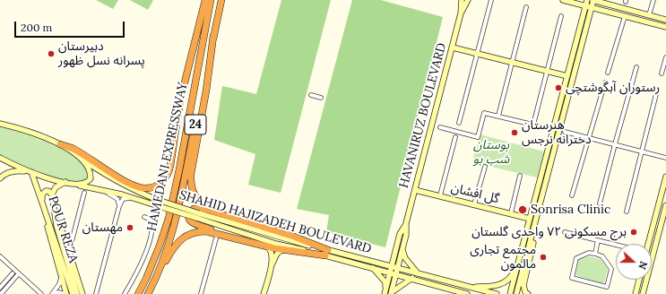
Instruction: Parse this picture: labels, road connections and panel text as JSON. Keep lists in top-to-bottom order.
{
  "streets": {
    "highway": ["24", "HAMEDANI EXPRESSWAY"],
    "main road": [
      "HAVANIRUZ BOULEVARD",
      "گل افشان",
      "SHAHID HAJIZADEH BOULEVARD",
      "POUR REZA"
    ]
  },
  "crossings": [
    ["HAVANIRUZ BOULEVARD", "گل افشان"],
    ["HAVANIRUZ BOULEVARD", "SHAHID HAJIZADEH BOULEVARD"],
    ["SHAHID HAJIZADEH BOULEVARD", "POUR REZA"]
  ],
  "parks": ["بوستان شب بو"],
  "places": [
    "دبیرستان پسرانه نسل ظهور",
    "رستوران آبگوشتچی",
    "هنرستان دخترانه نرجس",
    "Sonrisa Clinic",
    "مهستان",
    "برج مسکونی ۷۲ واحدی گلستان",
    "مجتمع تجاری مالمون"
  ],
  "scale_bar": "200 m",
  "north": "right"
}
